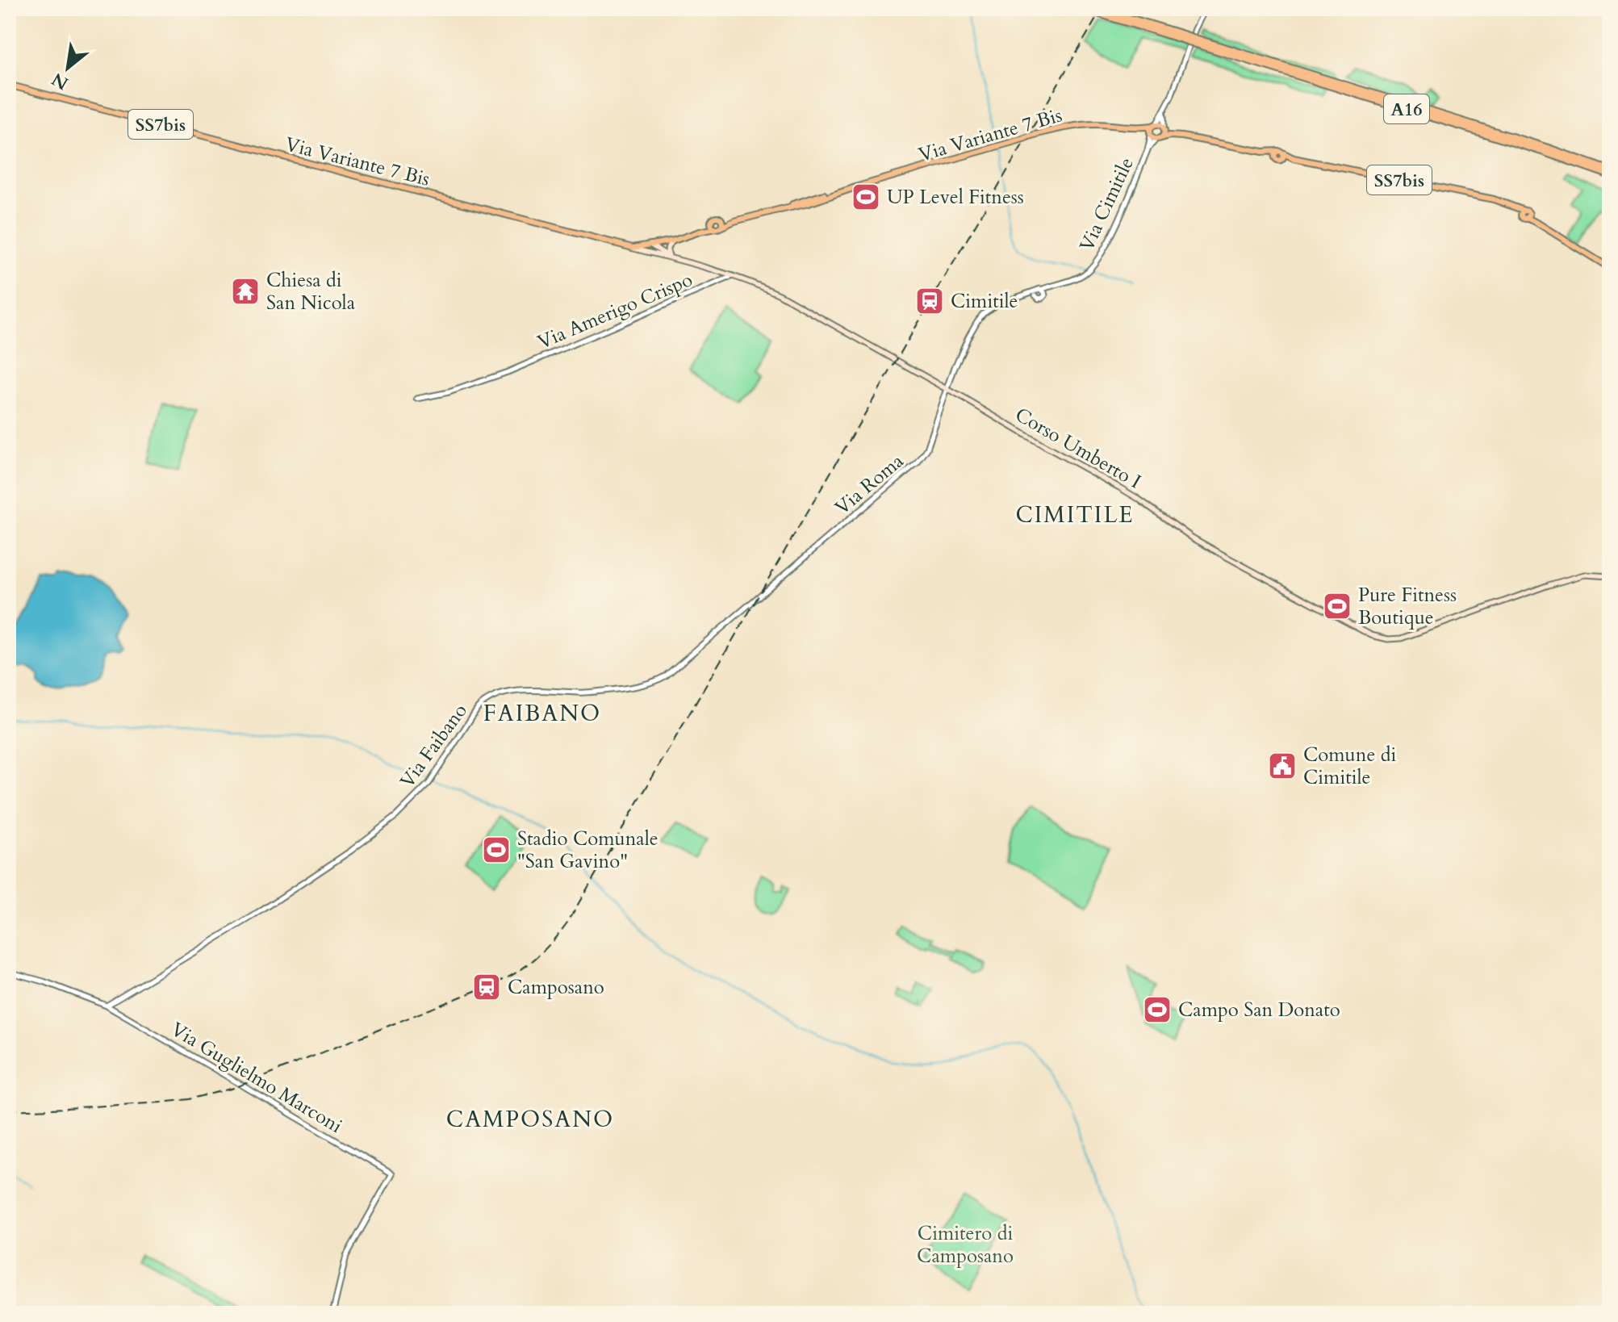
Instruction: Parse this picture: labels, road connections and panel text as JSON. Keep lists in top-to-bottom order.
{
  "streets": {
    "highway": ["A16"],
    "main road": ["SS7bis", "Via Variante 7 Bis", "Corso Umberto I"],
    "street": [
      "Via Cimitile",
      "Via Amerigo Crispo",
      "Via Roma",
      "Via Faibano",
      "Via Guglielmo Marconi"
    ]
  },
  "crossings": [
    ["SS7bis", "Via Variante 7 Bis"],
    ["SS7bis", "Via Cimitile"],
    ["Via Variante 7 Bis", "Via Cimitile"],
    ["Via Variante 7 Bis", "Corso Umberto I"],
    ["Via Cimitile", "Via Roma"],
    ["Via Amerigo Crispo", "Corso Umberto I"],
    ["Corso Umberto I", "Via Roma"],
    ["Via Roma", "Via Faibano"],
    ["Via Faibano", "Via Guglielmo Marconi"]
  ],
  "districts": ["CIMITILE", "FAIBANO", "CAMPOSANO"],
  "parks": ["Cimitero di Camposano"],
  "places": {
    "sports": [
      "UP Level Fitness",
      "Pure Fitness Boutique",
      "Stadio Comunale \"San Gavino\"",
      "Campo San Donato"
    ],
    "temple": ["Chiesa di San Nicola"],
    "station": ["Cimitile", "Camposano"],
    "public building": ["Comune di Cimitile"]
  },
  "north": "bottom left"
}
